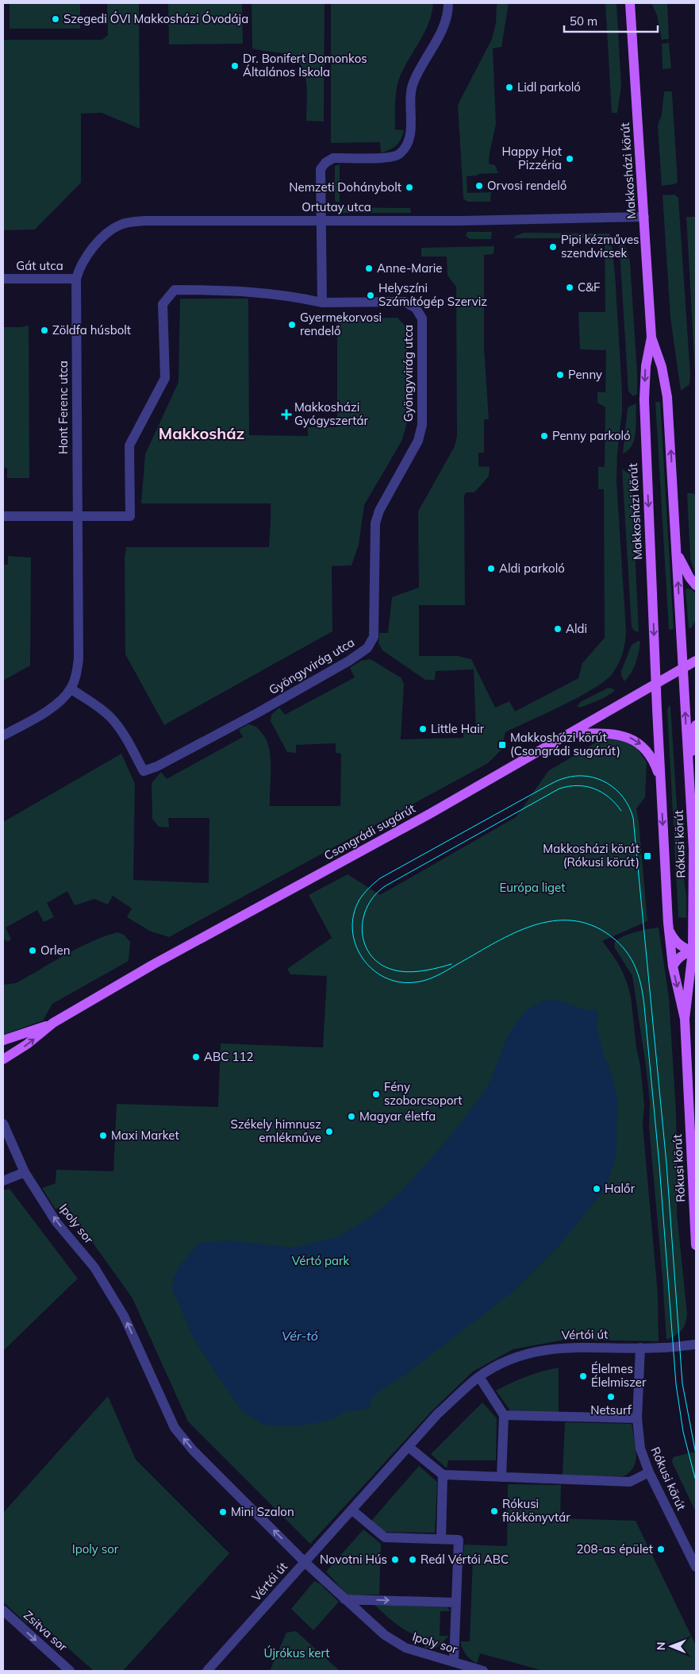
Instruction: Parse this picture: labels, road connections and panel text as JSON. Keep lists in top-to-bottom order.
{
  "streets": {
    "main road": ["Makkosházi körút", "Csongrádi sugárút", "Rókusi körút"],
    "street": [
      "Ortutay utca",
      "Gát utca",
      "Gyöngyvirág utca",
      "Hont Ferenc utca",
      "Ipoly sor",
      "Vértói út",
      "Zsitva sor"
    ]
  },
  "crossings": [
    ["Makkosházi körút", "Ortutay utca"],
    ["Makkosházi körút", "Csongrádi sugárút"],
    ["Makkosházi körút", "Rókusi körút"],
    ["Ortutay utca", "Gát utca"],
    ["Ortutay utca", "Hont Ferenc utca"],
    ["Gyöngyvirág utca", "Hont Ferenc utca"],
    ["Csongrádi sugárút", "Rókusi körút"],
    ["Rókusi körút", "Vértói út"],
    ["Ipoly sor", "Vértói út"]
  ],
  "one_way": ["Ipoly sor", "Zsitva sor"],
  "districts": ["Makkosház"],
  "water": ["Vér-tó"],
  "parks": [
    "Európa liget",
    "Vértó park",
    "Ipoly sor",
    "Újrókus kert"
  ],
  "places": {
    "other": [
      "Szegedi ÓVI Makkosházi Óvodája",
      "Dr. Bonifert Domonkos Általános Iskola",
      "Lidl parkoló",
      "Happy Hot Pizzéria",
      "Orvosi rendelő",
      "Nemzeti Dohánybolt",
      "Pipi kézműves szendvicsek",
      "Anne-Marie",
      "C&F",
      "Helyszíni Számítógép Szerviz",
      "Gyermekorvosi rendelő",
      "Zöldfa húsbolt",
      "Penny",
      "Penny parkoló",
      "Aldi parkoló",
      "Aldi",
      "Little Hair",
      "Orlen",
      "ABC 112",
      "Fény szoborcsoport",
      "Magyar életfa",
      "Székely himnusz emlékműve",
      "Maxi Market",
      "Halőr",
      "Élelmes Élelmiszer",
      "Netsurf",
      "Rókusi fiókkönyvtár",
      "Mini Szalon",
      "208-as épület",
      "Novotni Hús",
      "Reál Vértói ABC"
    ],
    "health": ["Makkosházi Gyógyszertár"],
    "transit": ["Makkosházi körút (Csongrádi sugárút)", "Makkosházi körút (Rókusi körút)"]
  },
  "scale_bar": "50 m",
  "north": "left"
}
